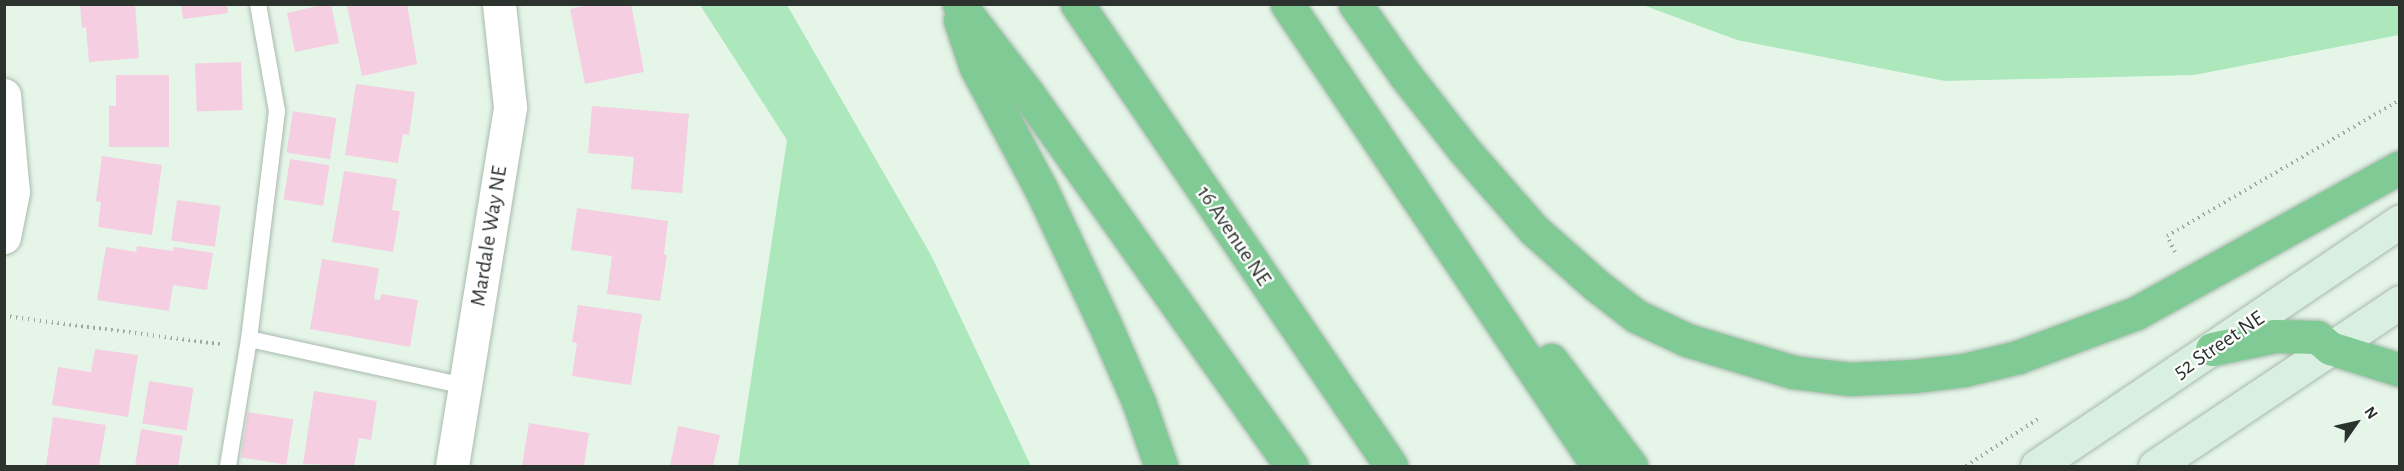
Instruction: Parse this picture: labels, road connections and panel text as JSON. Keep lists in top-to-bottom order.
{
  "streets": {
    "highway": ["16 Avenue NE"],
    "main road": ["52 Street NE"],
    "street": ["Mardale Way NE"]
  },
  "north": "top right"
}
